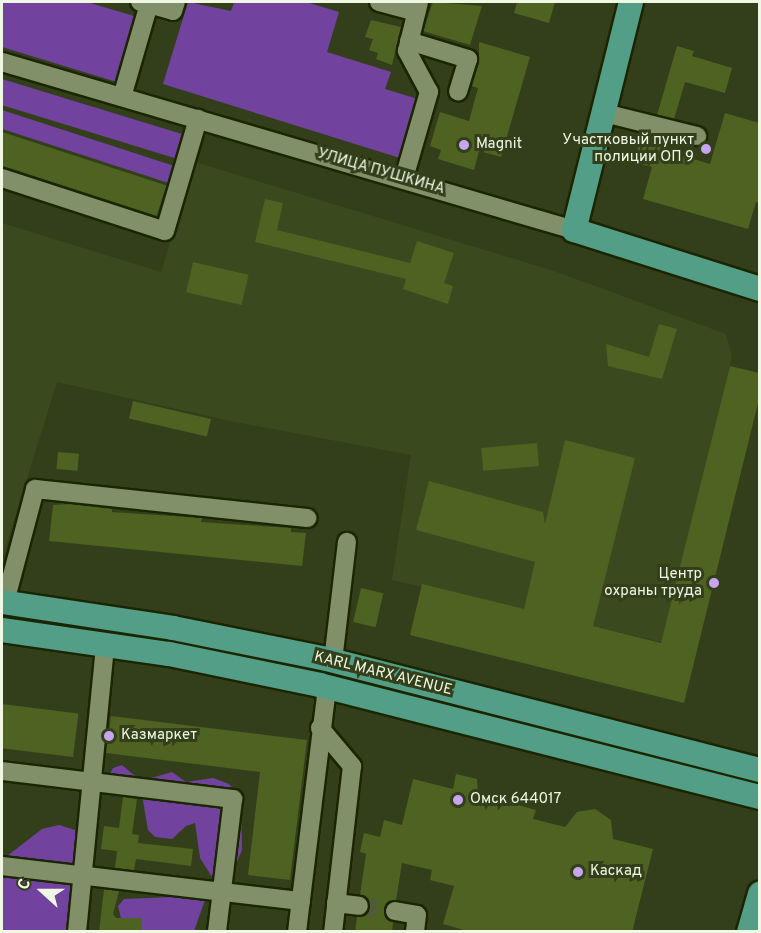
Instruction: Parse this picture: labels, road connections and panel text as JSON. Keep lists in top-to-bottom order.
{
  "streets": {
    "main road": ["УЛИЦА ПУШКИНА", "KARL MARX AVENUE"]
  },
  "places": [
    "Magnit",
    "Участковый пункт полиции ОП 9",
    "Центр охраны труда",
    "Казмаркет",
    "Омск 644017",
    "Каскад"
  ],
  "north": "left"
}
